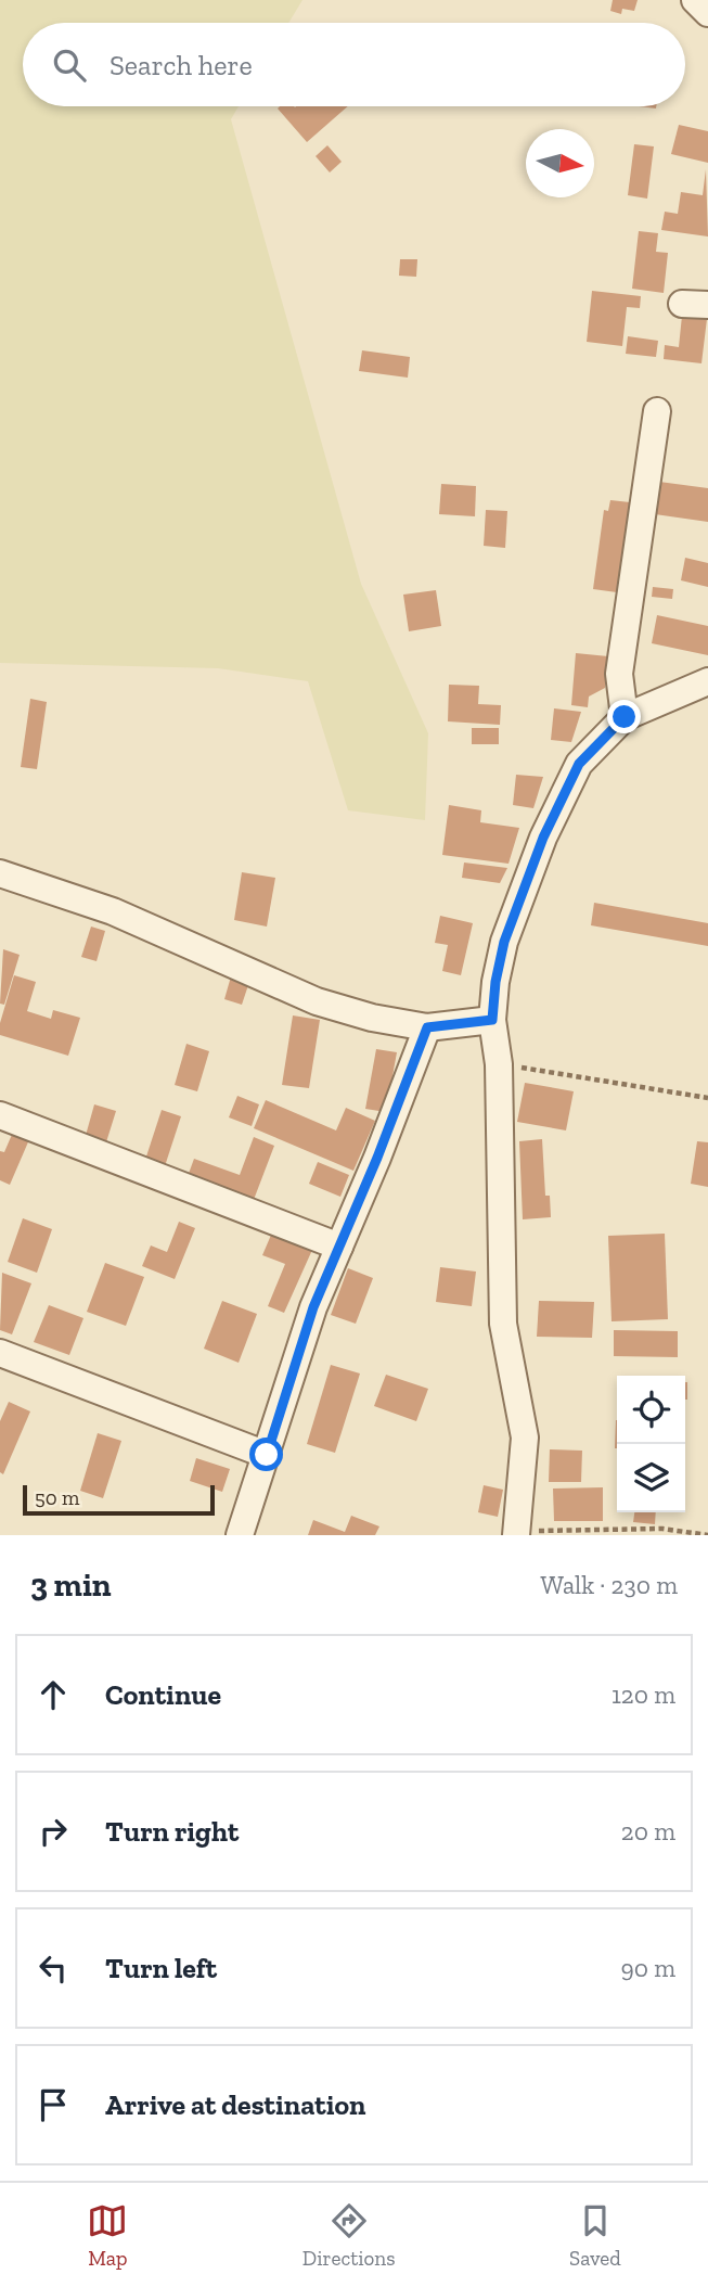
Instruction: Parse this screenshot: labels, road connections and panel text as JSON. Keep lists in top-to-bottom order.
{
  "scale_bar": "50 m",
  "north": "right",
  "page": {
    "search": "Search here",
    "scale": "50 m",
    "heading": ["3 min", "Walk · 230 m"],
    "list": [
      ["Continue", "120 m"],
      ["Turn right", "20 m"],
      ["Turn left", "90 m"],
      "Arrive at destination"
    ],
    "nav": ["Map", "Directions", "Saved"]
  }
}
